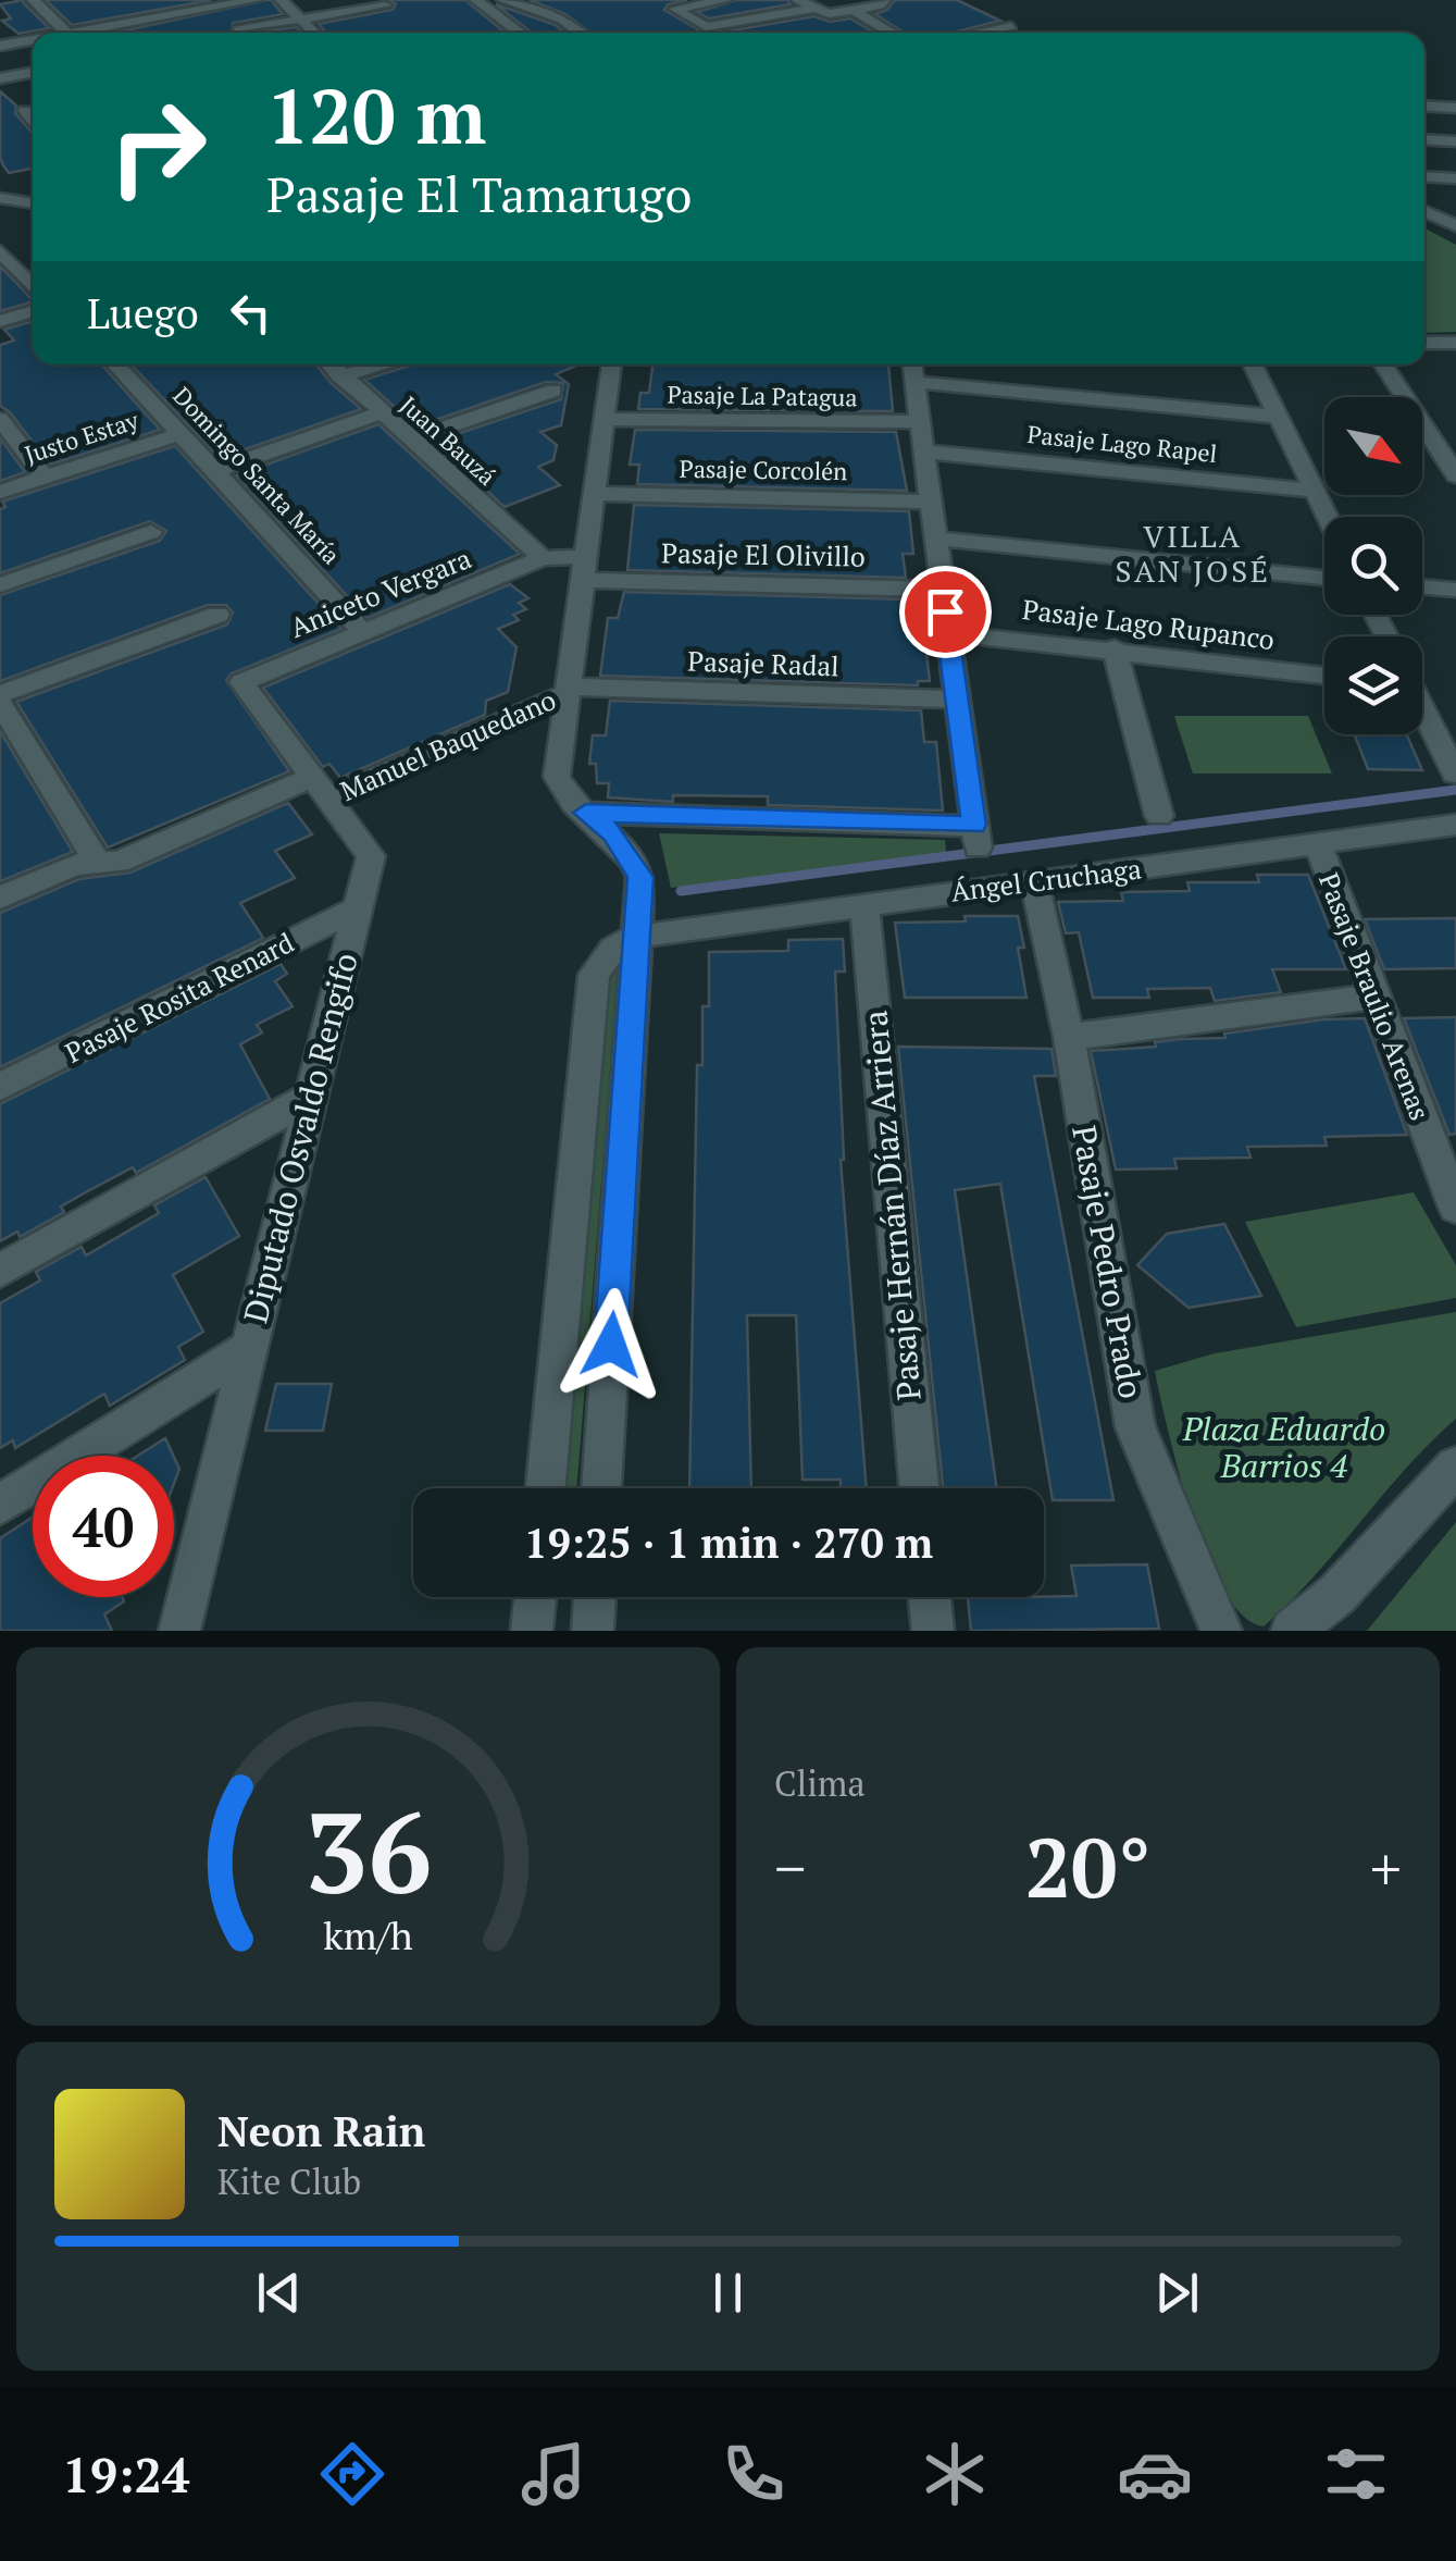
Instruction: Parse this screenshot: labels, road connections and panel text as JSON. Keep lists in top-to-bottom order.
{
  "streets": {
    "street": [
      "Pasaje La Patagua",
      "Justo Estay",
      "Juan Bauzá",
      "Pasaje Lago Rapel",
      "Pasaje Corcolén",
      "Domingo Santa María",
      "Pasaje El Olivillo",
      "Aniceto Vergara",
      "Pasaje Lago Rupanco",
      "Pasaje Radal",
      "Manuel Baquedano",
      "Ángel Cruchaga",
      "Pasaje Braulio Arenas",
      "Pasaje Rosita Renard",
      "Diputado Osvaldo Rengifo",
      "Pasaje Hernán Díaz Arriera",
      "Pasaje Pedro Prado"
    ]
  },
  "crossings": [
    ["Justo Estay", "Domingo Santa María"],
    ["Juan Bauzá", "Aniceto Vergara"],
    ["Domingo Santa María", "Aniceto Vergara"],
    ["Pasaje El Olivillo", "Aniceto Vergara"],
    ["Aniceto Vergara", "Diputado Osvaldo Rengifo"],
    ["Pasaje Radal", "Manuel Baquedano"],
    ["Manuel Baquedano", "Diputado Osvaldo Rengifo"],
    ["Ángel Cruchaga", "Pasaje Braulio Arenas"],
    ["Ángel Cruchaga", "Pasaje Hernán Díaz Arriera"],
    ["Ángel Cruchaga", "Pasaje Pedro Prado"],
    ["Pasaje Rosita Renard", "Diputado Osvaldo Rengifo"]
  ],
  "districts": ["VILLA SAN JOSÉ"],
  "parks": ["Plaza Eduardo Barrios 4"],
  "north": "bottom right",
  "page": {
    "turn": ["120 m", "Pasaje El Tamarugo"],
    "then": "Luego",
    "limit": "40",
    "trip": "19:25 · 1 min · 270 m",
    "tile": "Clima",
    "heat": ["−", "20°", "+"],
    "song": ["Neon Rain", "Kite Club"],
    "tabs": "19:24",
    "gauge": ["36", "km/h"]
  }
}
